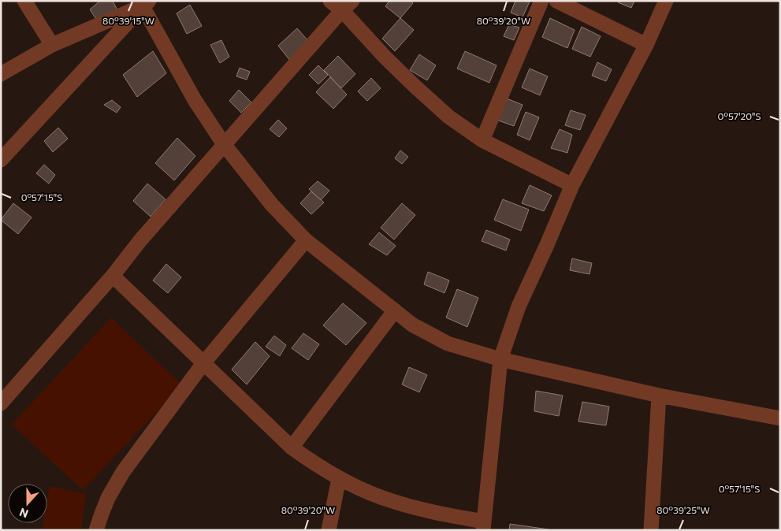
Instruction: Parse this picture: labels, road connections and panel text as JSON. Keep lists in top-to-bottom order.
{
  "north": "bottom",
  "coordinates": [
    "80°39'20\"W",
    "80°39'15\"W",
    "0°57'20\"S",
    "0°57'15\"S",
    "80°39'25\"W"
  ]
}
